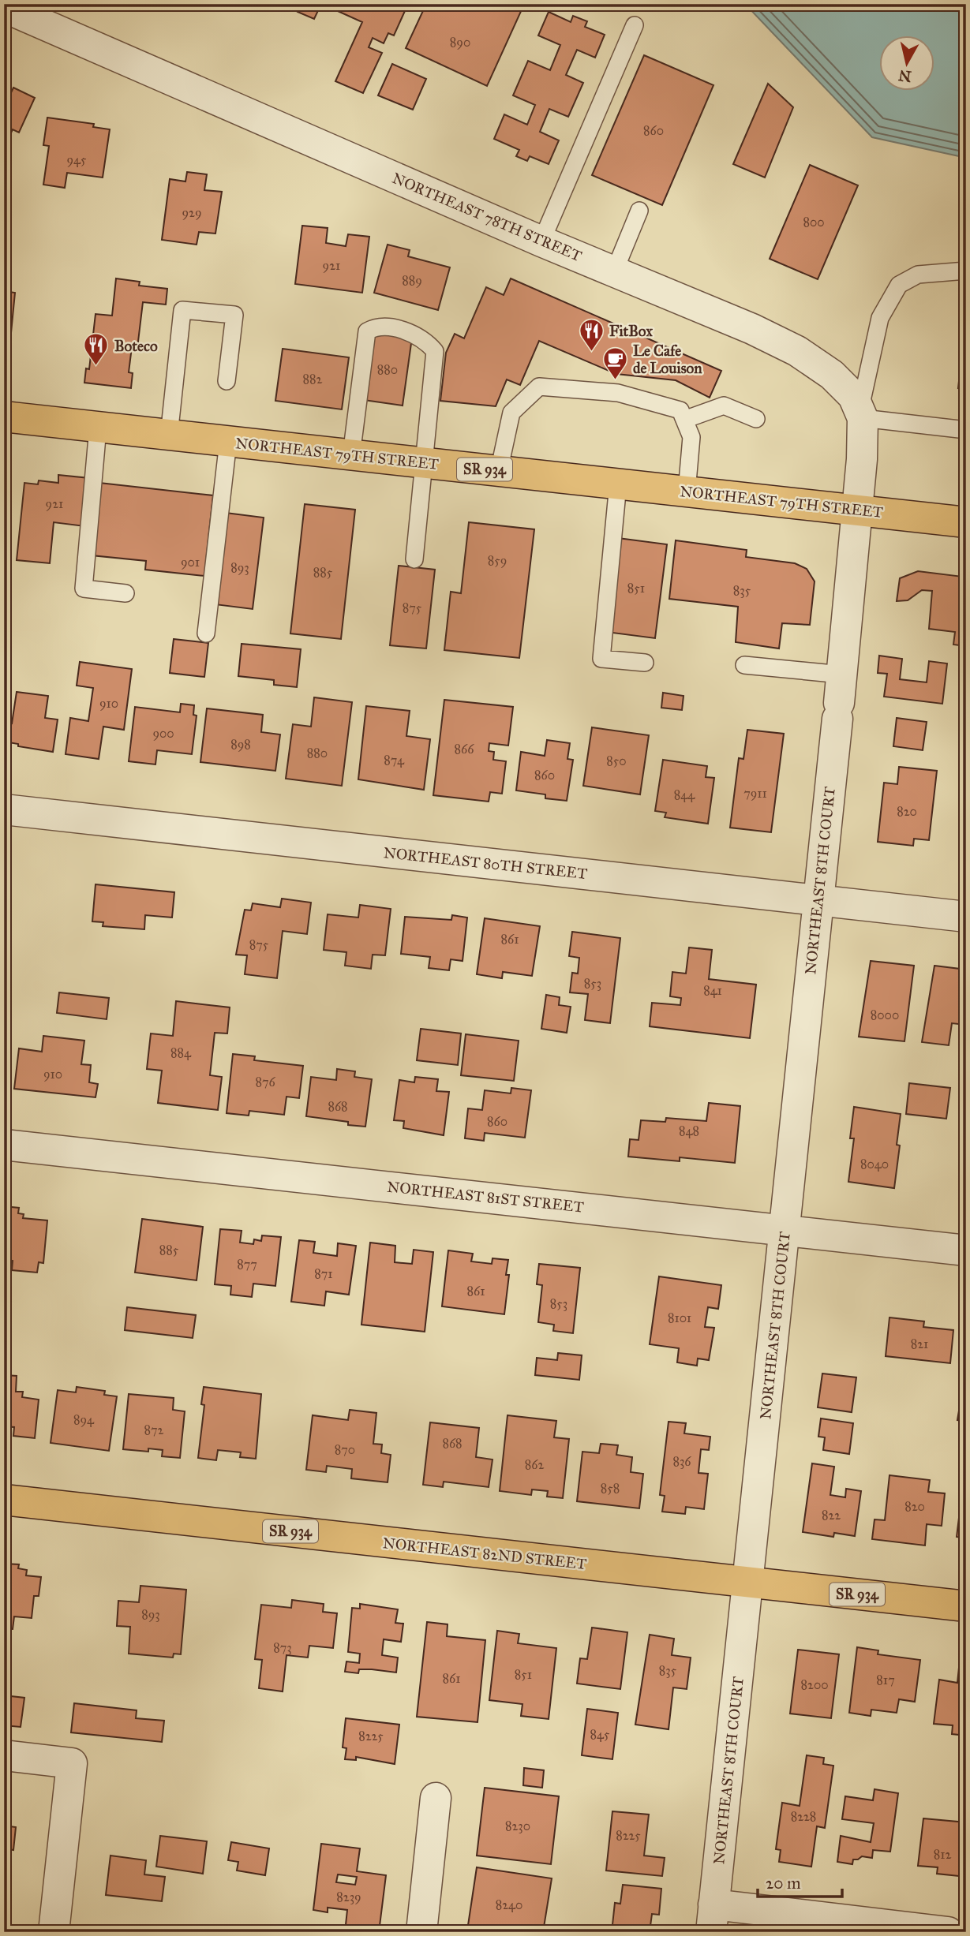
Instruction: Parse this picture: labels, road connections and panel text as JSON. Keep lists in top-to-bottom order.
{
  "streets": {
    "main road": ["NORTHEAST 79TH STREET", "SR 934", "NORTHEAST 82ND STREET"],
    "street": [
      "NORTHEAST 78TH STREET",
      "NORTHEAST 80TH STREET",
      "NORTHEAST 8TH COURT",
      "NORTHEAST 81ST STREET"
    ]
  },
  "crossings": [
    ["NORTHEAST 79TH STREET", "NORTHEAST 8TH COURT"],
    ["NORTHEAST 80TH STREET", "NORTHEAST 8TH COURT"],
    ["NORTHEAST 8TH COURT", "NORTHEAST 81ST STREET"],
    ["NORTHEAST 8TH COURT", "NORTHEAST 82ND STREET"]
  ],
  "places": {
    "restaurant": ["FitBox", "Boteco"],
    "cafe": ["Le Cafe de Louison"]
  },
  "house_numbers": [
    "890",
    "860",
    "945",
    "929",
    "800",
    "921",
    "889",
    "880",
    "882",
    "921",
    "859",
    "901",
    "893",
    "885",
    "851",
    "835",
    "875",
    "910",
    "900",
    "898",
    "866",
    "880",
    "874",
    "850",
    "860",
    "7911",
    "844",
    "820",
    "861",
    "875",
    "853",
    "841",
    "8000",
    "884",
    "910",
    "876",
    "868",
    "860",
    "848",
    "8040",
    "885",
    "877",
    "871",
    "861",
    "853",
    "8101",
    "821",
    "894",
    "872",
    "868",
    "870",
    "836",
    "862",
    "858",
    "820",
    "822",
    "893",
    "873",
    "835",
    "851",
    "861",
    "817",
    "8200",
    "845",
    "8225",
    "8228",
    "8230",
    "8225",
    "812",
    "8239",
    "8240"
  ],
  "scale_bar": "20 m",
  "north": "bottom"
}
